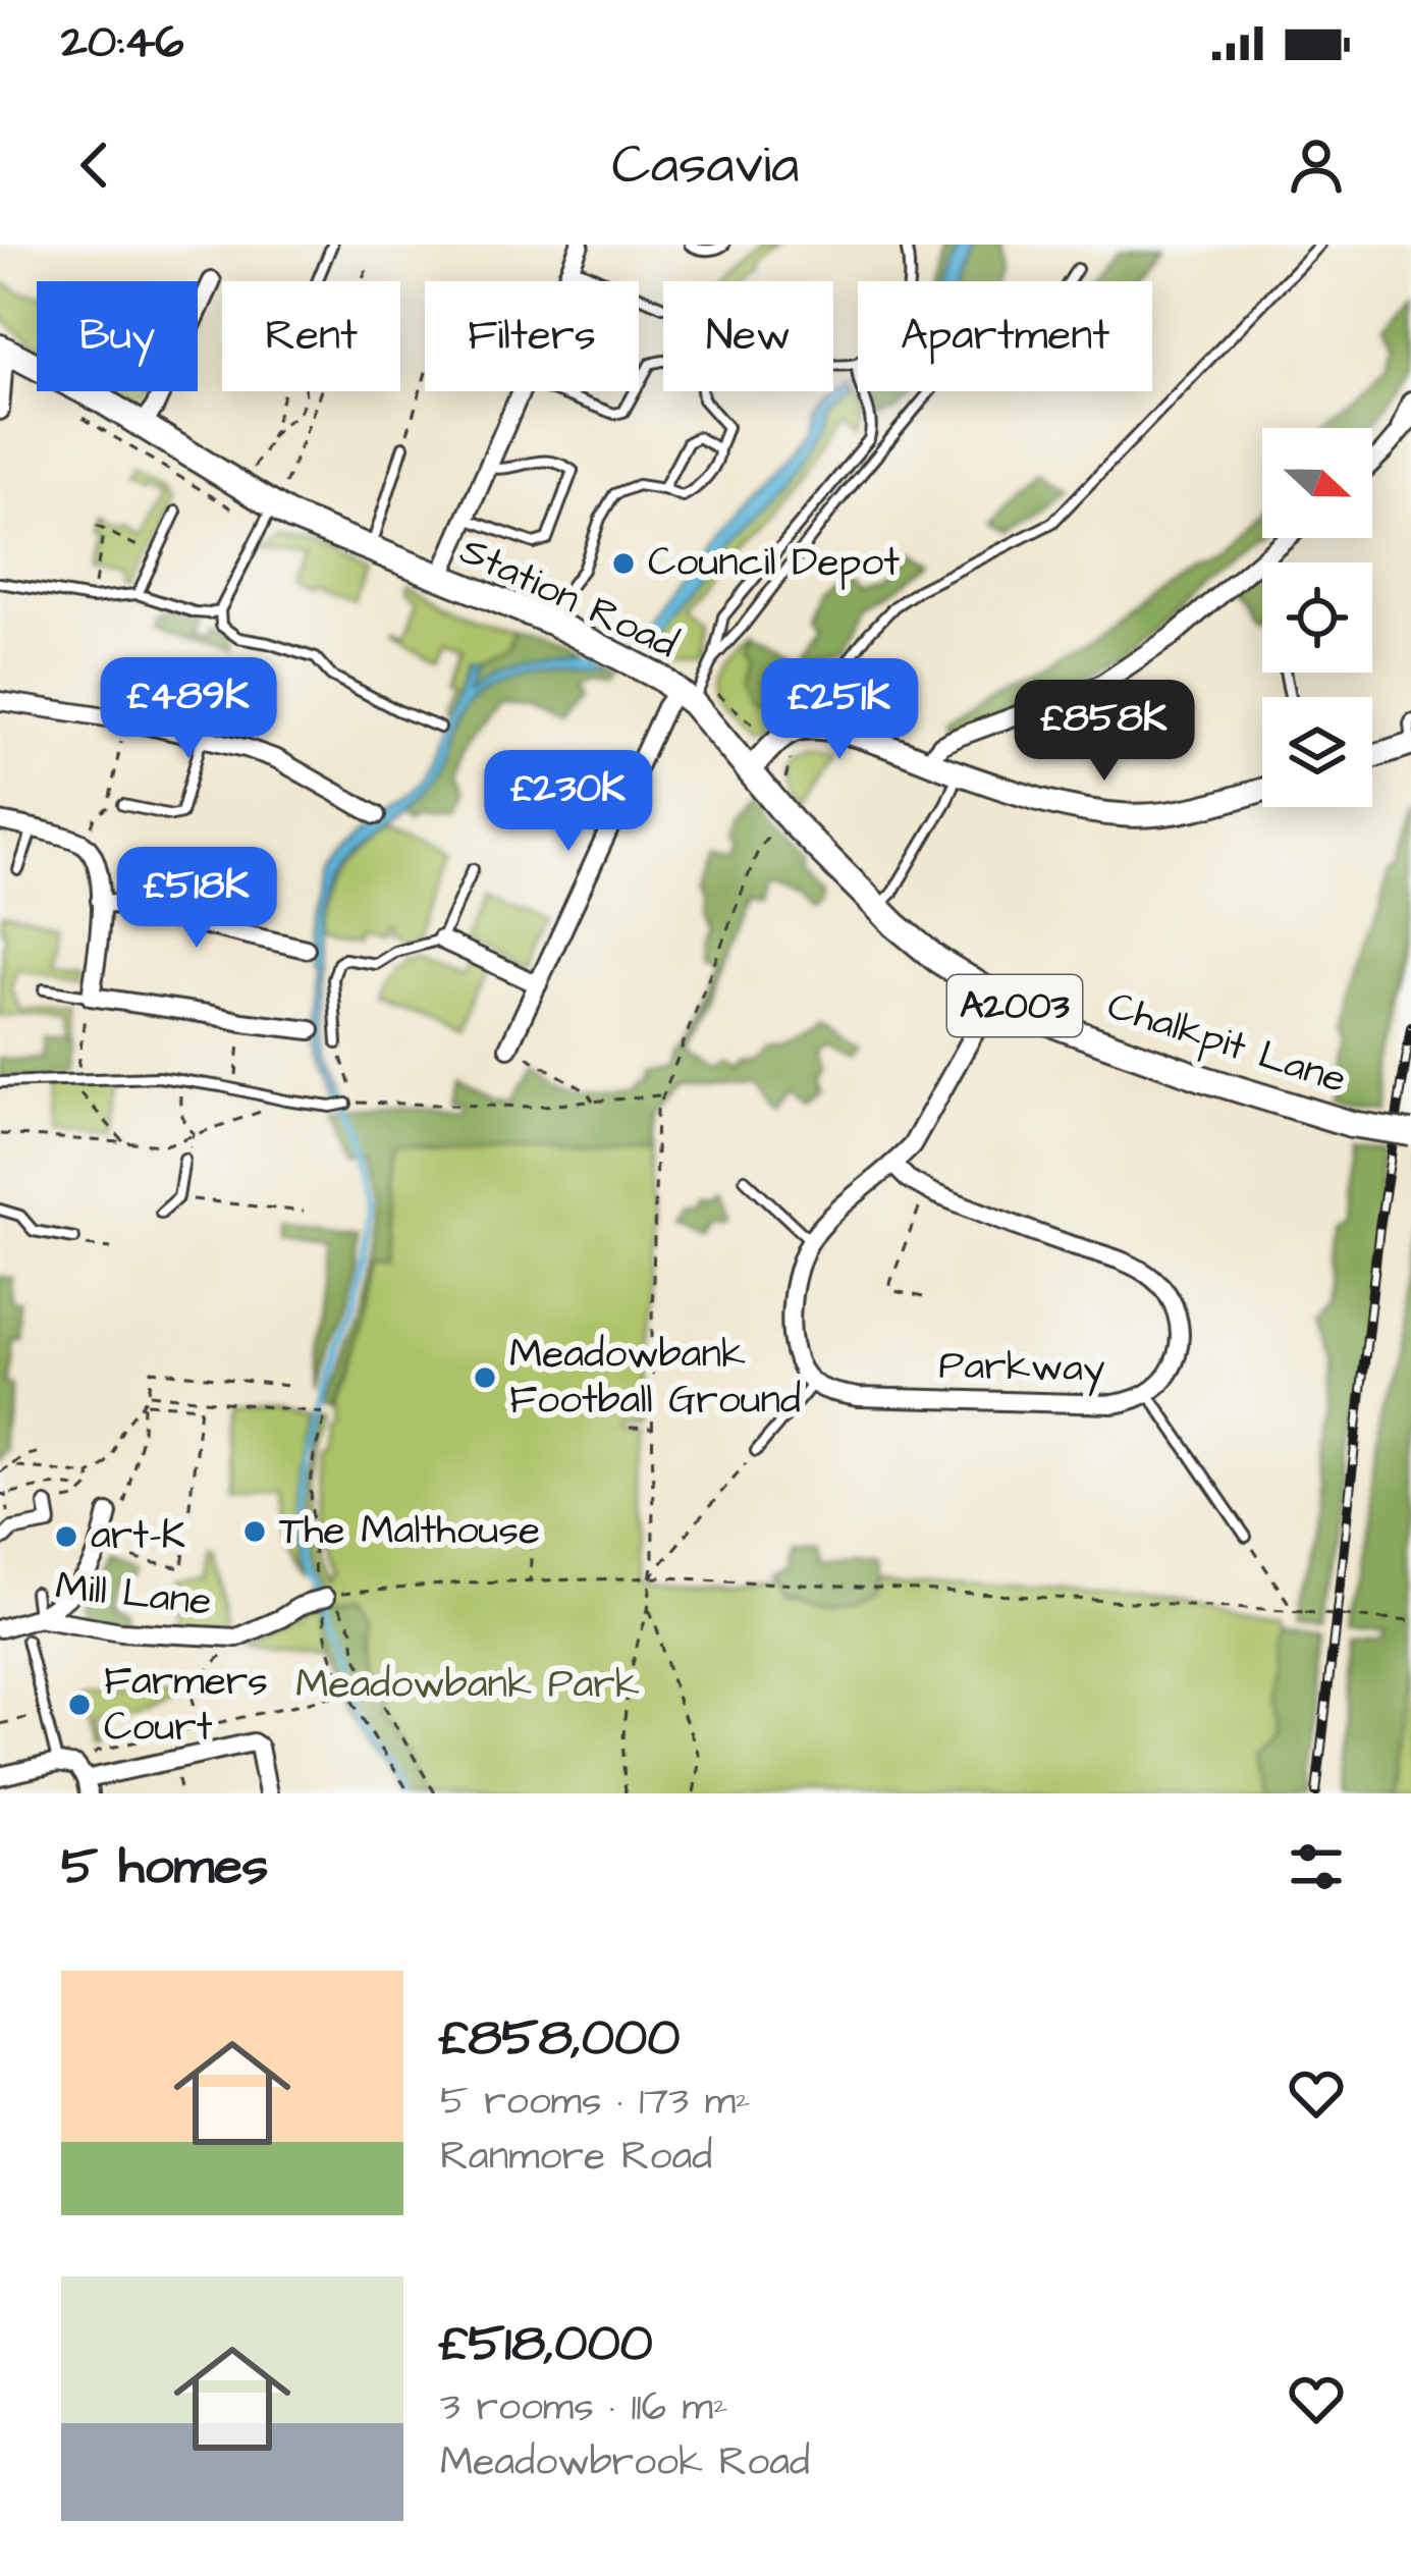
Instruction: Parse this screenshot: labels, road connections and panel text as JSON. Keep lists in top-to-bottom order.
{
  "streets": {
    "main road": ["Station Road", "A2003", "Chalkpit Lane"],
    "street": ["Parkway", "Mill Lane"]
  },
  "crossings": [
    ["Station Road", "Chalkpit Lane"]
  ],
  "parks": ["Meadowbank Park"],
  "places": [
    "Council Depot",
    "Meadowbank Football Ground",
    "The Malthouse",
    "art-K",
    "Farmers Court"
  ],
  "north": "right",
  "page": {
    "status": "20:46",
    "header": "Casavia",
    "chip": [
      "Buy",
      "Rent",
      "Filters",
      "New",
      "Apartment"
    ],
    "price": [
      "£489K",
      "£251K",
      "£858K",
      "£230K",
      "£518K"
    ],
    "heading": "5 homes",
    "list": [
      {
        "name": "£858,000",
        "note": "5 rooms · 173 m² · Ranmore Road"
      },
      {
        "name": "£518,000",
        "note": "3 rooms · 116 m² · Meadowbrook Road"
      }
    ]
  }
}
